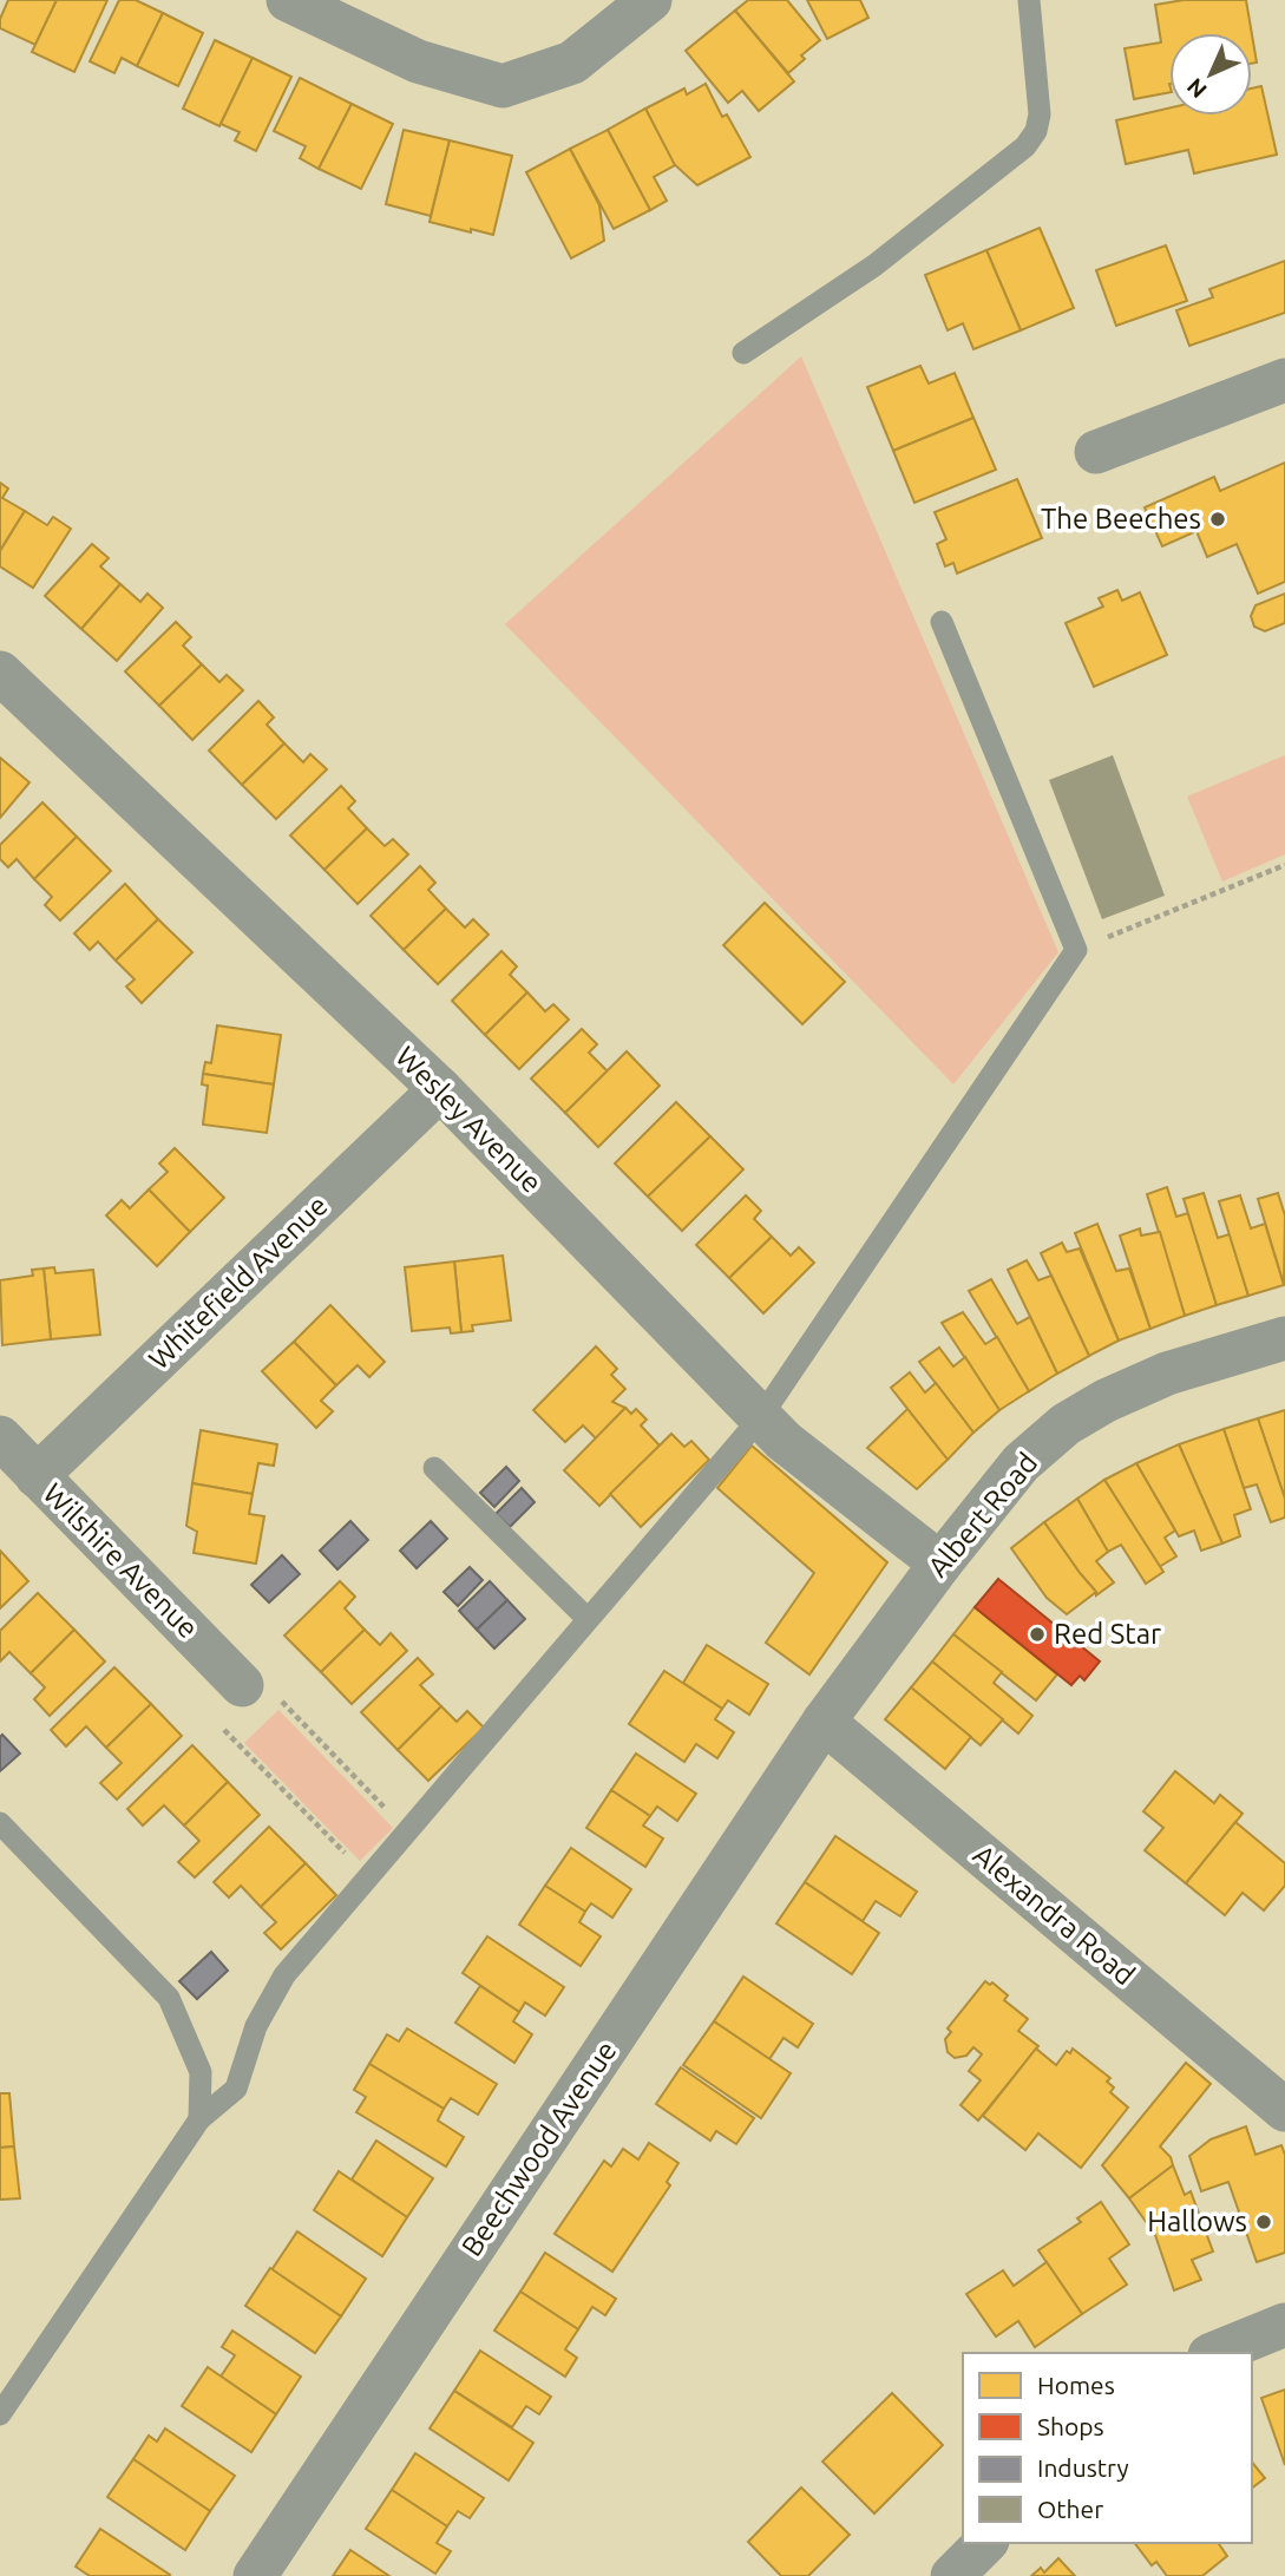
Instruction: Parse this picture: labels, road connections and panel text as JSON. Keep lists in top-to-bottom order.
{
  "streets": {
    "street": [
      "Wesley Avenue",
      "Whitefield Avenue",
      "Albert Road",
      "Wilshire Avenue",
      "Alexandra Road",
      "Beechwood Avenue"
    ]
  },
  "crossings": [
    ["Wesley Avenue", "Whitefield Avenue"],
    ["Wesley Avenue", "Albert Road"],
    ["Whitefield Avenue", "Wilshire Avenue"],
    ["Albert Road", "Alexandra Road"],
    ["Albert Road", "Beechwood Avenue"],
    ["Alexandra Road", "Beechwood Avenue"]
  ],
  "places": ["The Beeches", "Red Star", "Hallows"],
  "legend": [
    "Homes",
    "Shops",
    "Industry",
    "Other"
  ],
  "north": "bottom left"
}
